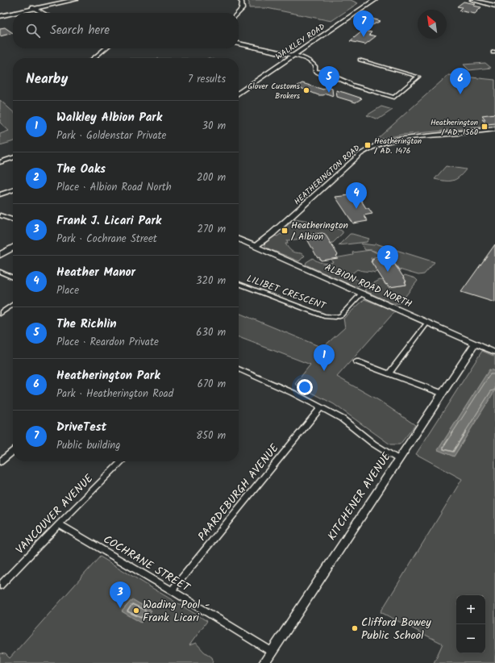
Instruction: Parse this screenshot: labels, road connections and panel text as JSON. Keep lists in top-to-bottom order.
{
  "streets": {
    "main road": ["WALKLEY ROAD"],
    "street": [
      "HEATHERINGTON ROAD",
      "ALBION ROAD NORTH",
      "LILIBET CRESCENT",
      "PAARDEBURGH AVENUE",
      "KITCHENER AVENUE",
      "VANCOUVER AVENUE",
      "COCHRANE STREET"
    ]
  },
  "crossings": [
    ["HEATHERINGTON ROAD", "ALBION ROAD NORTH"],
    ["ALBION ROAD NORTH", "LILIBET CRESCENT"],
    ["ALBION ROAD NORTH", "KITCHENER AVENUE"],
    ["PAARDEBURGH AVENUE", "COCHRANE STREET"],
    ["KITCHENER AVENUE", "COCHRANE STREET"],
    ["VANCOUVER AVENUE", "COCHRANE STREET"]
  ],
  "places": {
    "other": ["Glover Customs Brokers", "Wading Pool - Frank Licari", "Clifford Bowey Public School"],
    "transit": ["Heatherington / AD. 1560", "Heatherington / AD. 1476", "Heatherington / Albion"]
  },
  "north": "top left",
  "page": {
    "pins": [
      "7",
      "5",
      "6",
      "4",
      "2",
      "1",
      "3"
    ],
    "search": "Search here",
    "heading": ["Nearby", "7 results"],
    "list": [
      {
        "mark": "1",
        "name": "Walkley Albion Park",
        "note": "Park · Goldenstar Private",
        "value": "30 m"
      },
      {
        "mark": "2",
        "name": "The Oaks",
        "note": "Place · Albion Road North",
        "value": "200 m"
      },
      {
        "mark": "3",
        "name": "Frank J. Licari Park",
        "note": "Park · Cochrane Street",
        "value": "270 m"
      },
      {
        "mark": "4",
        "name": "Heather Manor",
        "note": "Place",
        "value": "320 m"
      },
      {
        "mark": "5",
        "name": "The Richlin",
        "note": "Place · Reardon Private",
        "value": "630 m"
      },
      {
        "mark": "6",
        "name": "Heatherington Park",
        "note": "Park · Heatherington Road",
        "value": "670 m"
      },
      {
        "mark": "7",
        "name": "DriveTest",
        "note": "Public building",
        "value": "850 m"
      }
    ],
    "map_buttons": ["+", "−"]
  }
}
